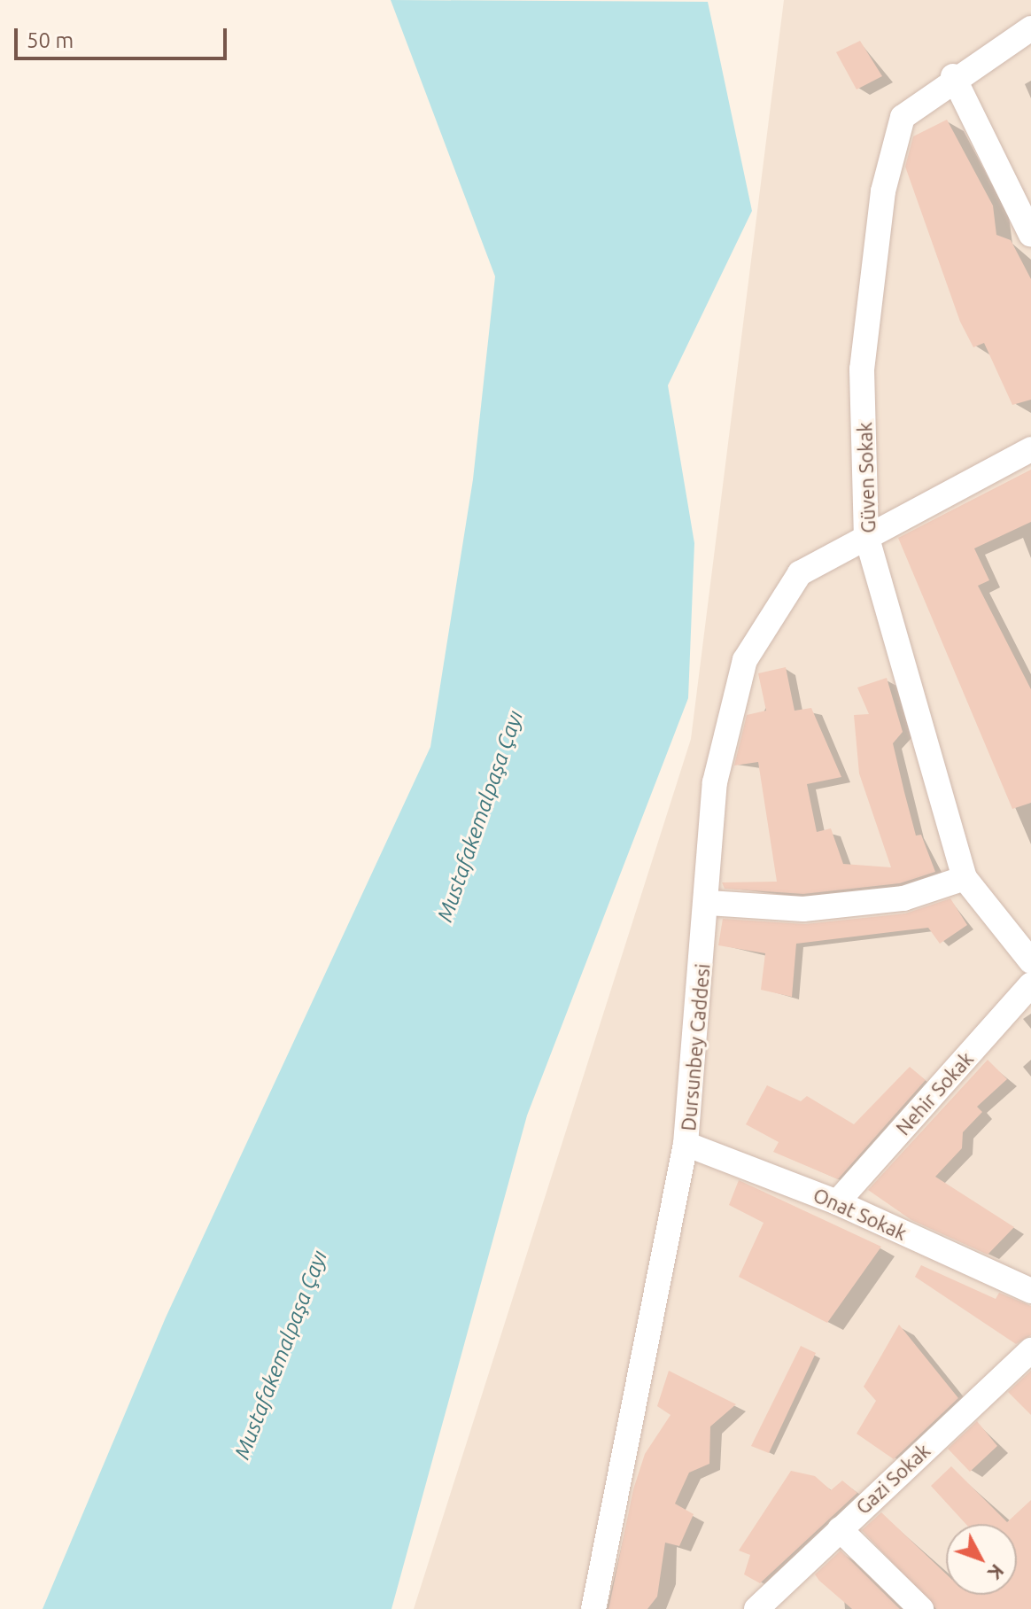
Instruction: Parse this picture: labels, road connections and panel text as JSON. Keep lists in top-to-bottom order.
{
  "streets": {
    "street": [
      "Güven Sokak",
      "Dursunbey Caddesi",
      "Nehir Sokak",
      "Onat Sokak",
      "Gazi Sokak"
    ]
  },
  "crossings": [
    ["Güven Sokak", "Dursunbey Caddesi"],
    ["Dursunbey Caddesi", "Onat Sokak"],
    ["Nehir Sokak", "Onat Sokak"]
  ],
  "water": ["Mustafakemalpaşa Çayı"],
  "scale_bar": "50 m",
  "north": "bottom right"
}
